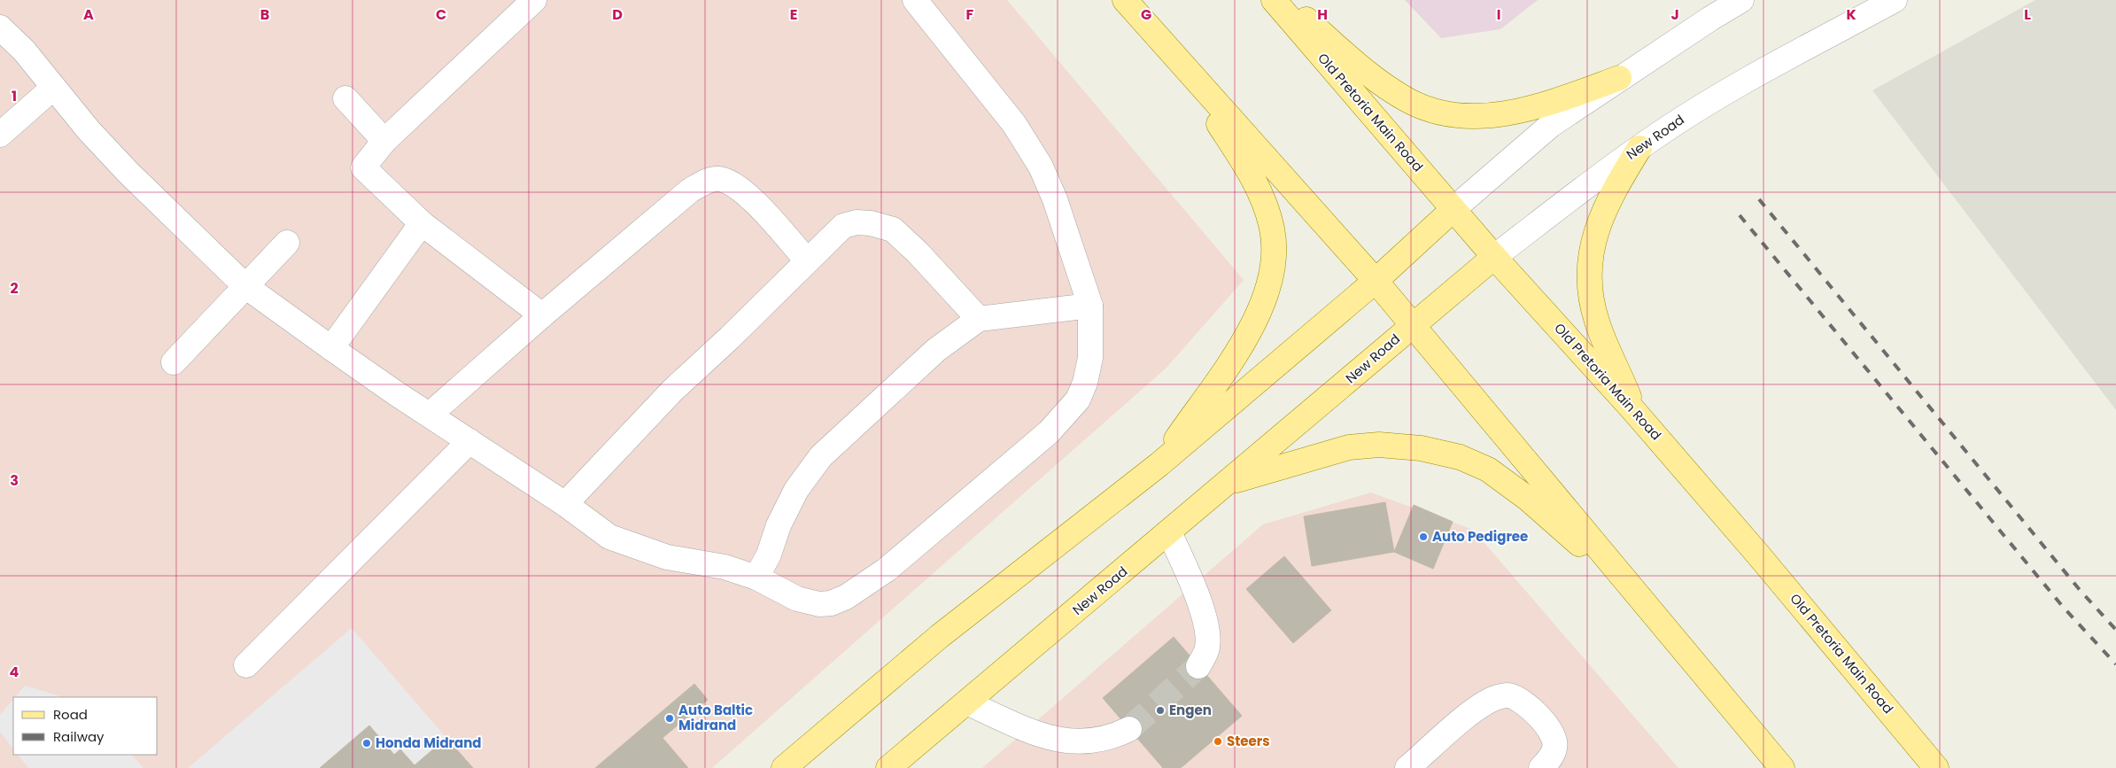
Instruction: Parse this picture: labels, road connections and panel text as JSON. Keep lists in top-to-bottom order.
{
  "streets": {
    "main road": ["Old Pretoria Main Road", "New Road"]
  },
  "crossings": [
    ["Old Pretoria Main Road", "New Road"]
  ],
  "places": [
    "Auto Pedigree",
    "Engen",
    "Auto Baltic Midrand",
    "Steers",
    "Honda Midrand"
  ],
  "legend": ["Road", "Railway"],
  "grid": {
    "columns": [
      "A",
      "B",
      "C",
      "D",
      "E",
      "F",
      "G",
      "H",
      "I",
      "J",
      "K",
      "L"
    ],
    "rows": [
      "1",
      "2",
      "3",
      "4"
    ]
  }
}
